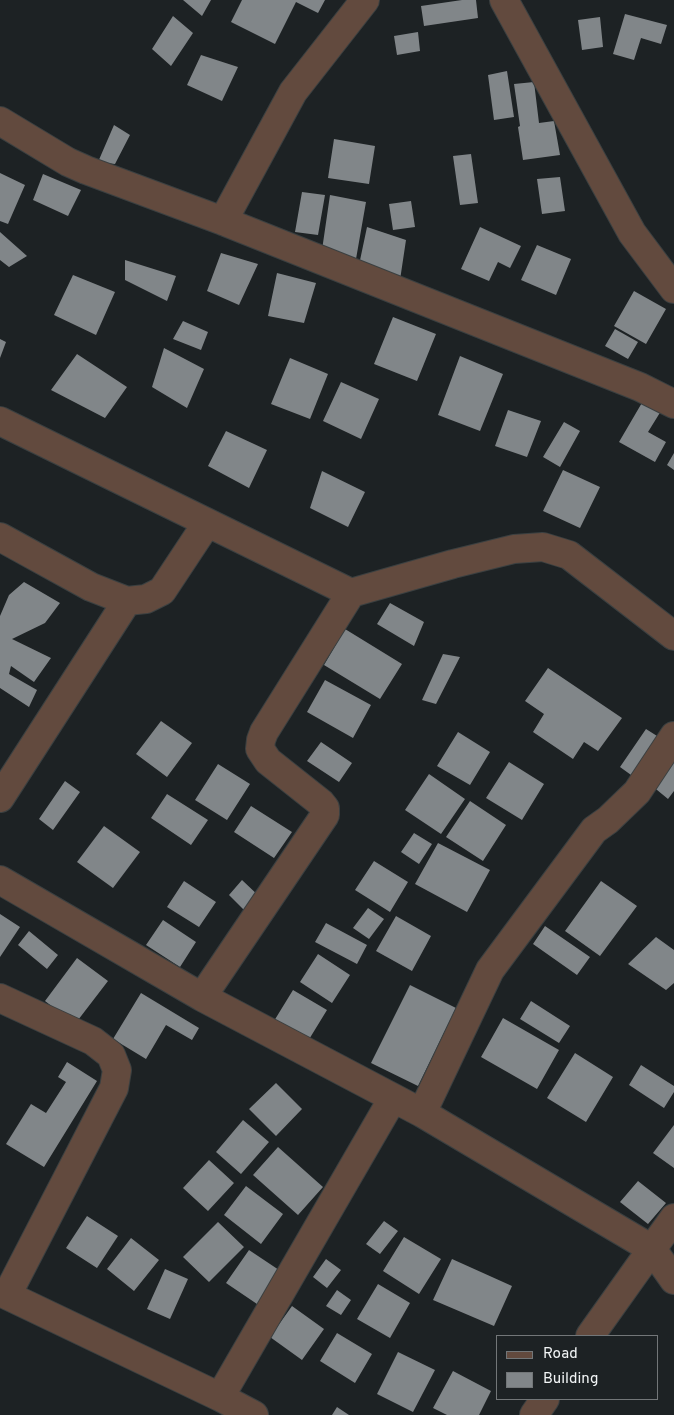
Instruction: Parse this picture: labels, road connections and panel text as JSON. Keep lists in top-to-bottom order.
{
  "legend": ["Road", "Building"]
}
